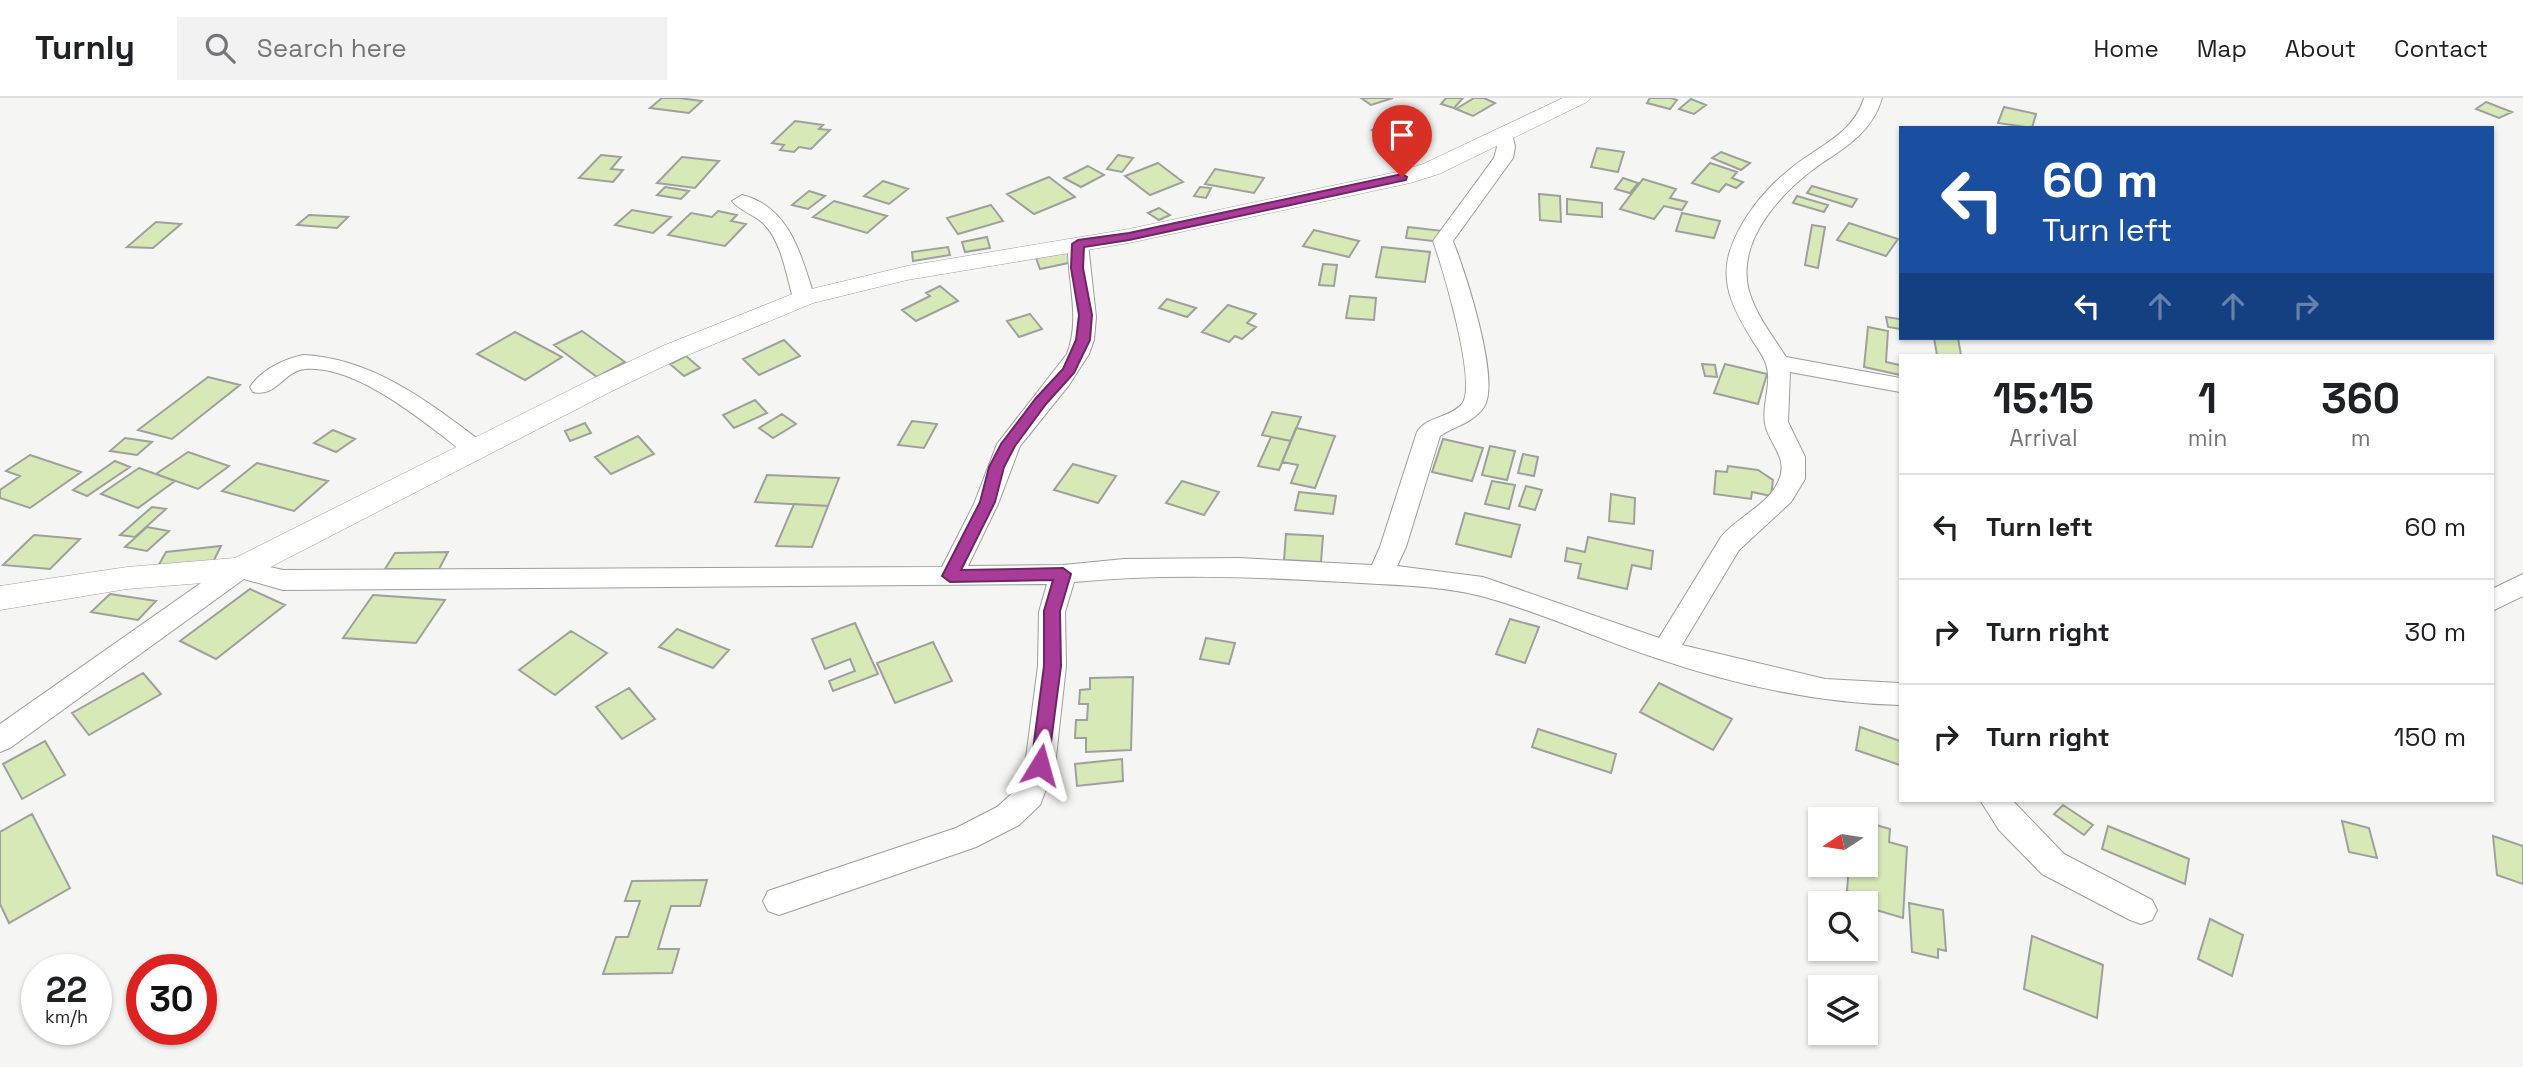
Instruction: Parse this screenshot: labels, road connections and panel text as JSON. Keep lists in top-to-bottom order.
{
  "north": "left",
  "page": {
    "header": "Turnly",
    "search": "Search here",
    "nav": [
      "Home",
      "Map",
      "About",
      "Contact"
    ],
    "turn": ["60 m", "Turn left"],
    "eta": [
      "15:15",
      "Arrival",
      "1",
      "min",
      "360",
      "m"
    ],
    "list": [
      {
        "name": "Turn left",
        "value": "60 m"
      },
      {
        "name": "Turn right",
        "value": "30 m"
      },
      {
        "name": "Turn right",
        "value": "150 m"
      }
    ],
    "speed": "22 km/h",
    "limit": "30"
  }
}
